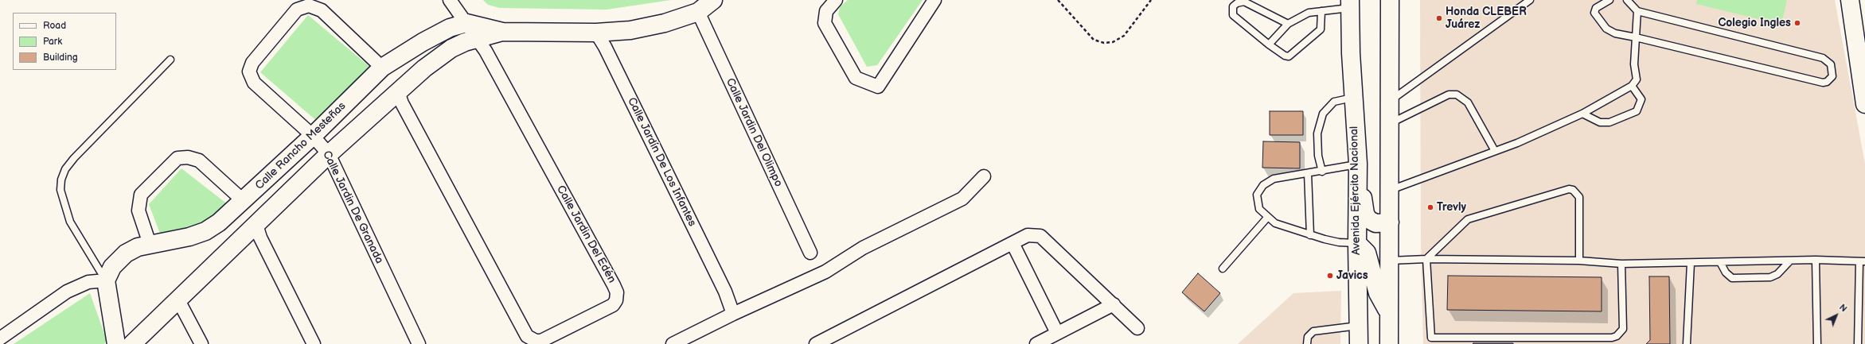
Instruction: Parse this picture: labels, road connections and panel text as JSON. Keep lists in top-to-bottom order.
{
  "streets": {
    "street": [
      "Calle Jardin Del Olimpo",
      "Calle Rancho Mesteñas",
      "Calle Jardín De Los Infantes",
      "Avenida Ejército Nacional",
      "Calle Jardin De Granada",
      "Calle Jardin Del Edén"
    ]
  },
  "crossings": [
    ["Calle Jardin Del Olimpo", "Calle Rancho Mesteñas"],
    ["Calle Rancho Mesteñas", "Calle Jardín De Los Infantes"],
    ["Calle Rancho Mesteñas", "Calle Jardin De Granada"],
    ["Calle Rancho Mesteñas", "Calle Jardin Del Edén"]
  ],
  "places": [
    "Honda CLEBER Juárez",
    "Colegio Ingles",
    "Trevly",
    "Javics"
  ],
  "legend": ["Road", "Park", "Building"],
  "north": "top right"
}
